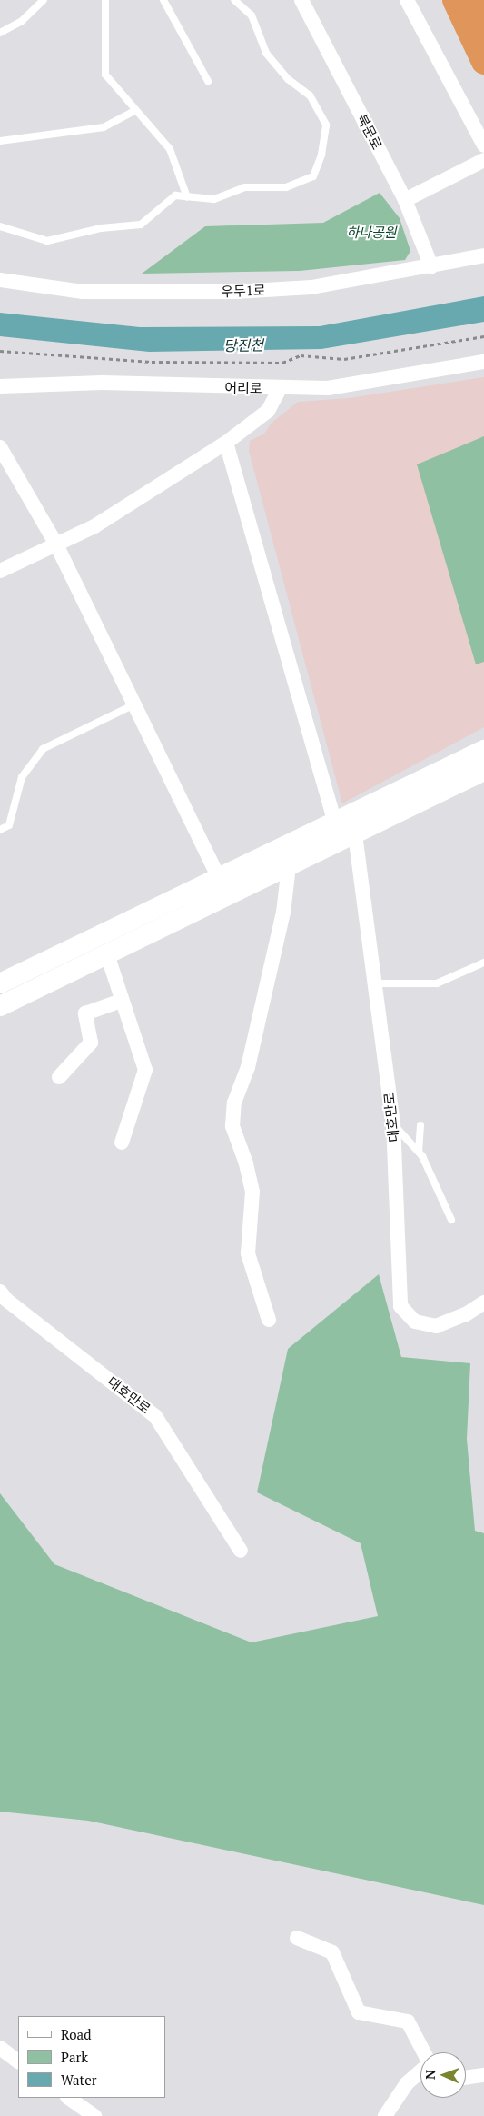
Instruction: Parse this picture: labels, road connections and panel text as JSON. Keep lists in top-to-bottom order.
{
  "streets": {
    "street": [
      "북문로",
      "우두1로",
      "어리로",
      "대호만로"
    ]
  },
  "crossings": [
    ["북문로", "우두1로"]
  ],
  "water": ["당진천"],
  "parks": ["하나공원"],
  "legend": ["Road", "Park", "Water"],
  "north": "left"
}
